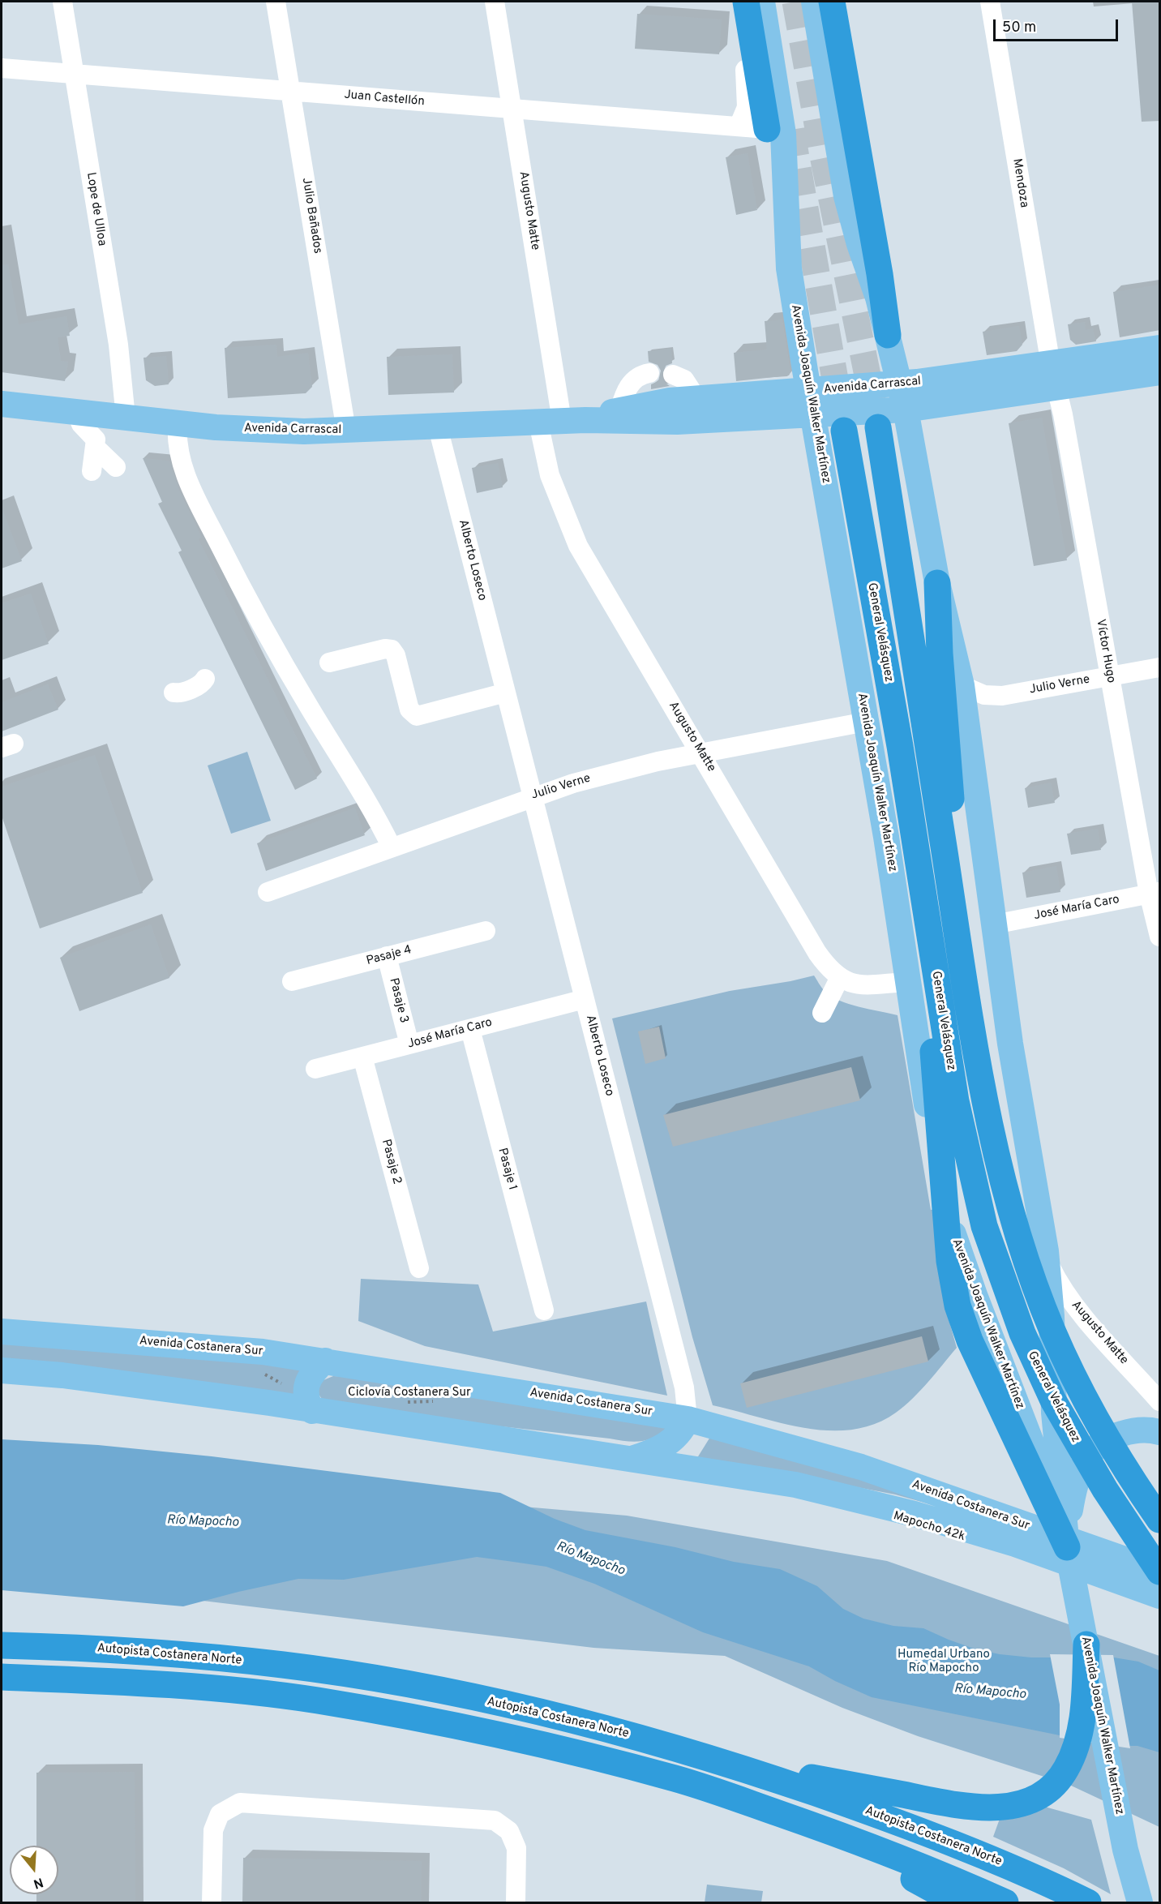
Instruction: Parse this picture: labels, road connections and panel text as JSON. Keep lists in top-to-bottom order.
{
  "streets": {
    "highway": ["General Velásquez", "Autopista Costanera Norte"],
    "main road": ["Avenida Carrascal", "Avenida Joaquín Walker Martínez", "Avenida Costanera Sur"],
    "street": [
      "Juan Castellón",
      "Mendoza",
      "Lope de Ulloa",
      "Augusto Matte",
      "Julio Bañados",
      "Alberto Loseco",
      "Víctor Hugo",
      "Julio Verne",
      "José María Caro",
      "Pasaje 4",
      "Pasaje 3",
      "Pasaje 2",
      "Pasaje 1"
    ],
    "path": ["Ciclovía Costanera Sur"]
  },
  "crossings": [
    ["Juan Castellón", "Lope de Ulloa"],
    ["Juan Castellón", "Augusto Matte"],
    ["Juan Castellón", "Julio Bañados"],
    ["Mendoza", "Avenida Carrascal"],
    ["Mendoza", "Víctor Hugo"],
    ["Lope de Ulloa", "Avenida Carrascal"],
    ["Augusto Matte", "Avenida Carrascal"],
    ["Augusto Matte", "Avenida Joaquín Walker Martínez"],
    ["Augusto Matte", "Julio Verne"],
    ["Julio Bañados", "Avenida Carrascal"],
    ["Avenida Carrascal", "Avenida Joaquín Walker Martínez"],
    ["Avenida Carrascal", "Alberto Loseco"],
    ["Avenida Carrascal", "Víctor Hugo"],
    ["Avenida Joaquín Walker Martínez", "Julio Verne"],
    ["Alberto Loseco", "Julio Verne"],
    ["Alberto Loseco", "José María Caro"],
    ["Alberto Loseco", "Avenida Costanera Sur"],
    ["General Velásquez", "Avenida Costanera Sur"],
    ["Víctor Hugo", "Julio Verne"],
    ["Víctor Hugo", "José María Caro"],
    ["José María Caro", "Pasaje 3"],
    ["José María Caro", "Pasaje 2"],
    ["José María Caro", "Pasaje 1"],
    ["Pasaje 4", "Pasaje 3"]
  ],
  "water": ["Río Mapocho"],
  "parks": ["Humedal Urbano Río Mapocho"],
  "scale_bar": "50 m",
  "north": "bottom"
}
